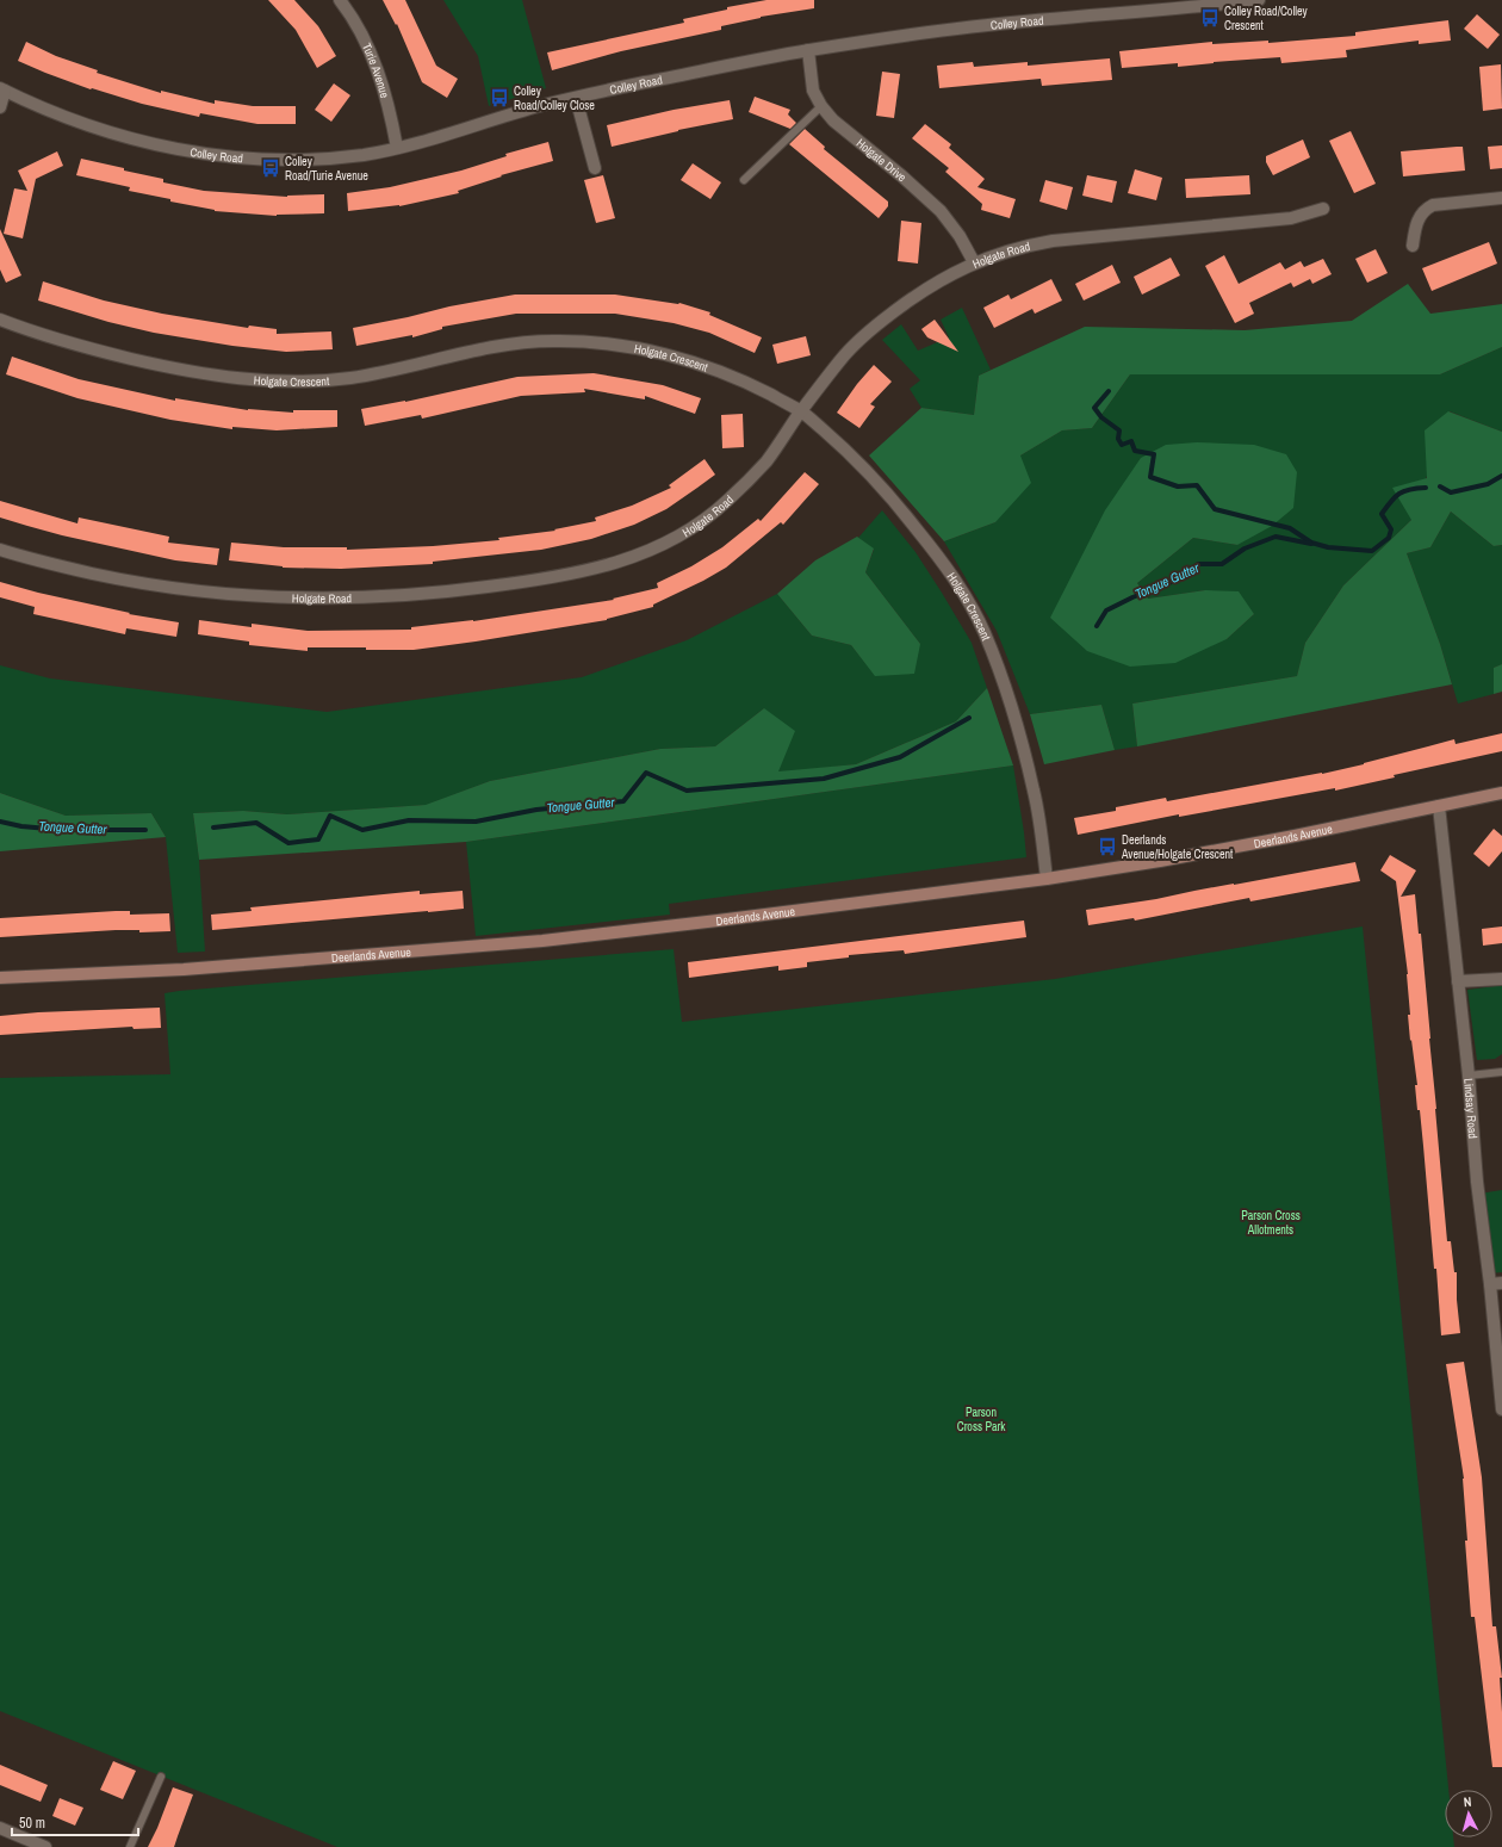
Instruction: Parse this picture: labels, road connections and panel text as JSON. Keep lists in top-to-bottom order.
{
  "streets": {
    "street": [
      "Colley Road",
      "Turie Avenue",
      "Holgate Drive",
      "Holgate Road",
      "Holgate Crescent",
      "Deerlands Avenue",
      "Lindsay Road"
    ]
  },
  "crossings": [
    ["Colley Road", "Turie Avenue"],
    ["Colley Road", "Holgate Drive"],
    ["Holgate Drive", "Holgate Road"],
    ["Holgate Road", "Holgate Crescent"],
    ["Holgate Crescent", "Deerlands Avenue"],
    ["Deerlands Avenue", "Lindsay Road"]
  ],
  "water": ["Tongue Gutter"],
  "parks": ["Parson Cross Allotments", "Parson Cross Park"],
  "places": {
    "bus stop": [
      "Colley Road/Colley Crescent",
      "Colley Road/Colley Close",
      "Colley Road/Turie Avenue",
      "Deerlands Avenue/Holgate Crescent"
    ]
  },
  "scale_bar": "50 m",
  "north": "top"
}
